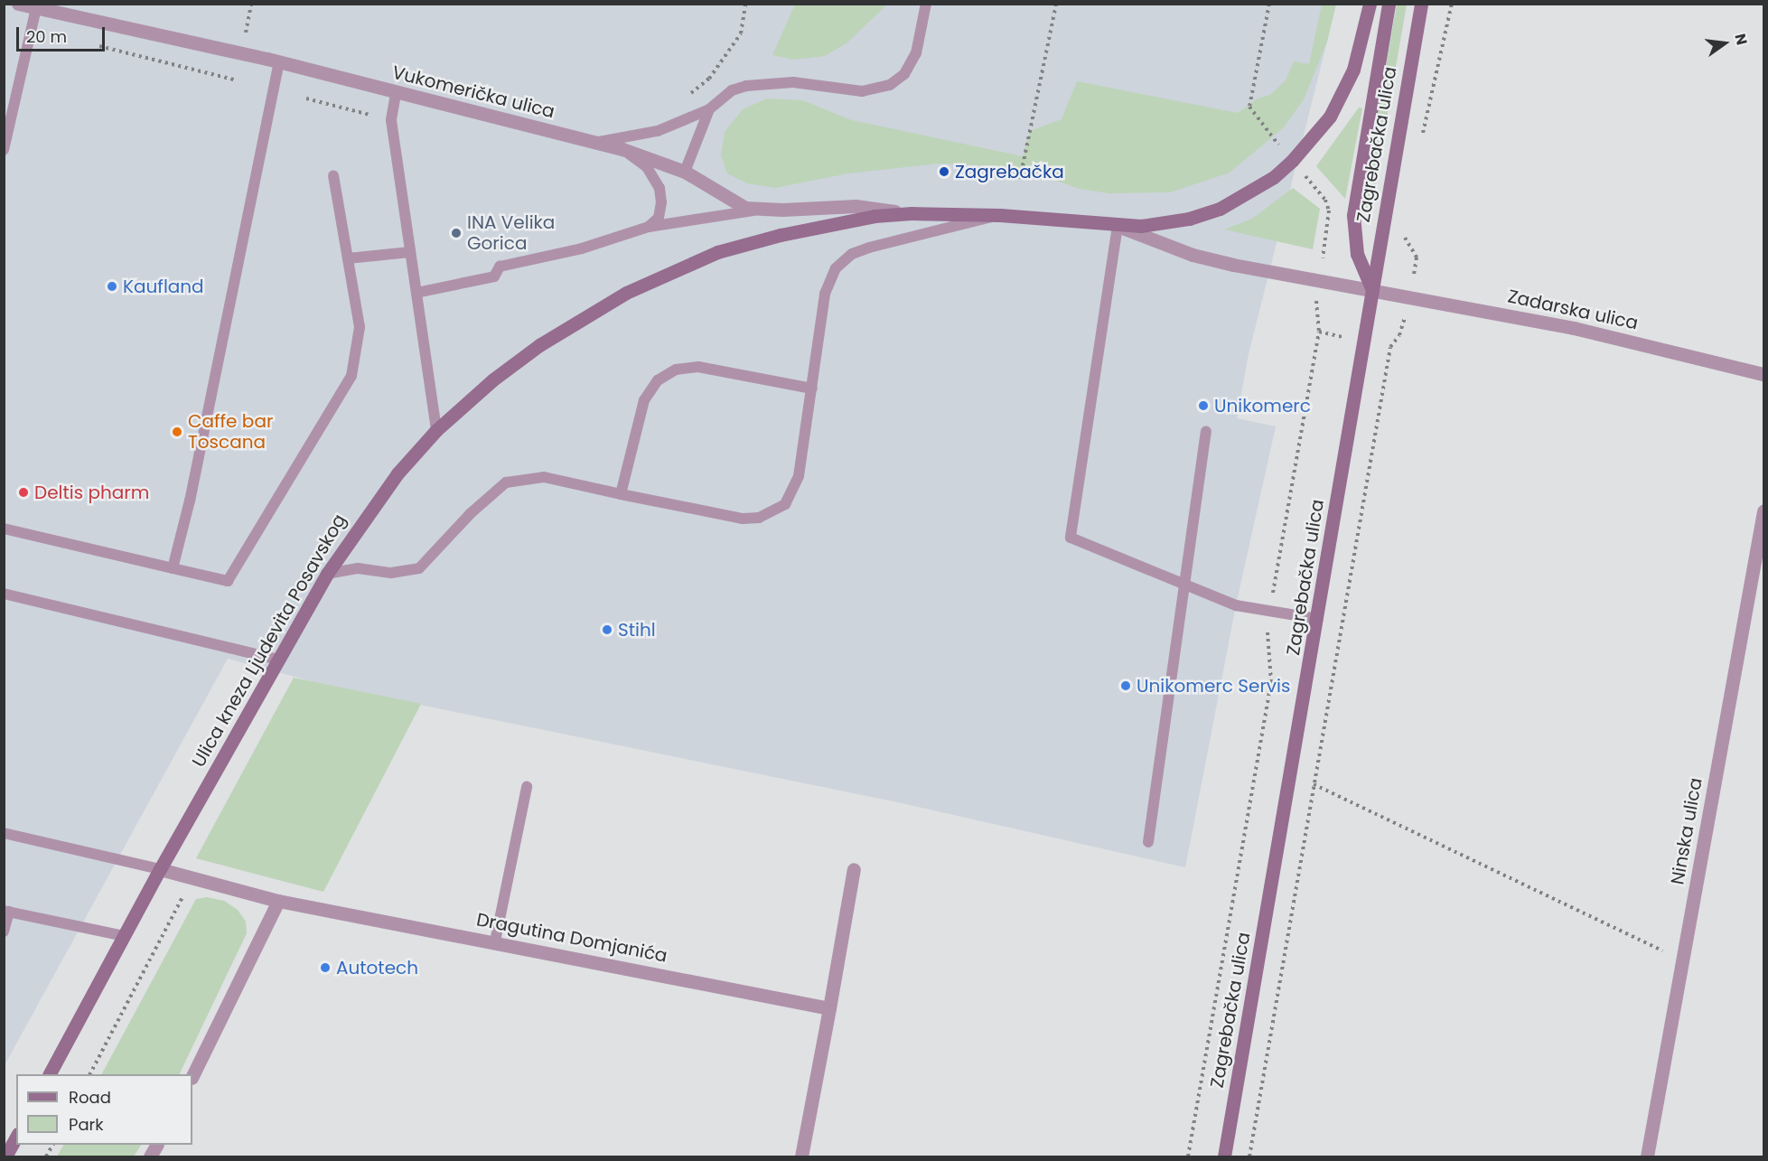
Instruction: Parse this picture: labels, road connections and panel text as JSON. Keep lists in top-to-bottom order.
{
  "streets": {
    "main road": ["Zagrebačka ulica", "Ulica kneza Ljudevita Posavskog"],
    "street": [
      "Vukomerička ulica",
      "Zadarska ulica",
      "Ninska ulica",
      "Dragutina Domjanića"
    ]
  },
  "crossings": [
    ["Vukomerička ulica", "Ulica kneza Ljudevita Posavskog"],
    ["Zagrebačka ulica", "Zadarska ulica"],
    ["Zagrebačka ulica", "Ulica kneza Ljudevita Posavskog"],
    ["Zadarska ulica", "Ulica kneza Ljudevita Posavskog"],
    ["Ulica kneza Ljudevita Posavskog", "Dragutina Domjanića"]
  ],
  "places": [
    "Zagrebačka",
    "INA Velika Gorica",
    "Kaufland",
    "Unikomerc",
    "Caffe bar Toscana",
    "Deltis pharm",
    "Stihl",
    "Unikomerc Servis",
    "Autotech"
  ],
  "legend": ["Road", "Park"],
  "scale_bar": "20 m",
  "north": "right"
}
